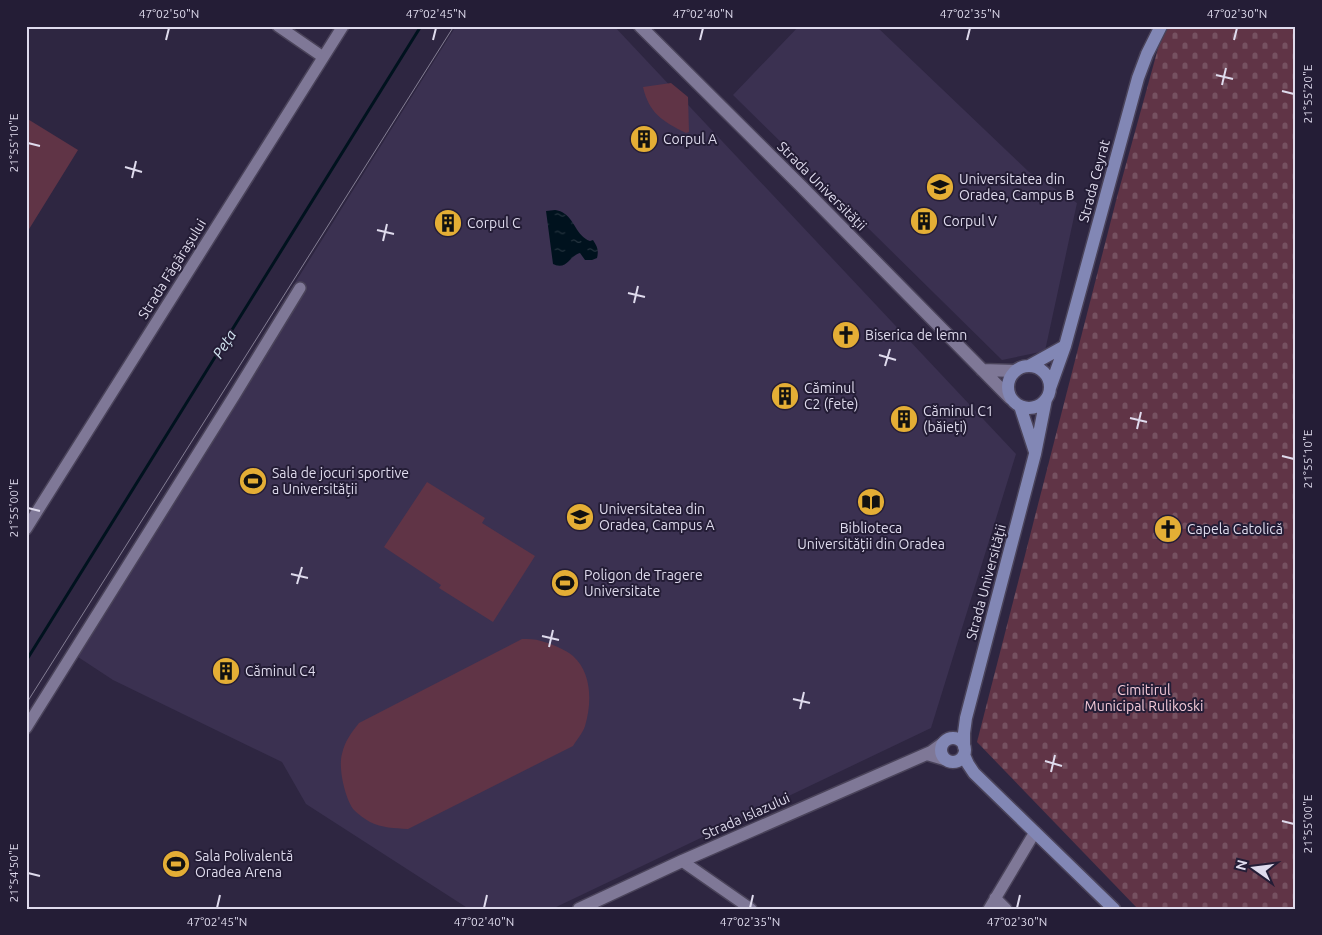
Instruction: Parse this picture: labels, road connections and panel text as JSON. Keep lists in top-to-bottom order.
{
  "streets": {
    "main road": ["Strada Ceyrat", "Strada Universității"],
    "street": ["Strada Făgărașului", "Strada Islazului"]
  },
  "crossings": [
    ["Strada Ceyrat", "Strada Universității"],
    ["Strada Universității", "Strada Islazului"]
  ],
  "water": ["Peța"],
  "parks": ["Cimitirul Municipal Rulikoski"],
  "places": {
    "building": [
      "Corpul A",
      "Corpul V",
      "Corpul C",
      "Căminul C2 (fete)",
      "Căminul C1 (băieți)",
      "Căminul C4"
    ],
    "school or university": ["Universitatea din Oradea, Campus B", "Universitatea din Oradea, Campus A"],
    "church": ["Biserica de lemn", "Capela Catolică"],
    "sports": ["Sala de jocuri sportive a Universității", "Poligon de Tragere Universitate", "Sala Polivalentă Oradea Arena"],
    "library": ["Biblioteca Universității din Oradea"]
  },
  "north": "left",
  "coordinates": [
    "47°02'50\"N",
    "47°02'45\"N",
    "47°02'40\"N",
    "47°02'35\"N",
    "47°02'30\"N",
    "21°55'20\"E",
    "21°55'10\"E",
    "21°55'00\"E",
    "21°54'50\"E"
  ]
}
